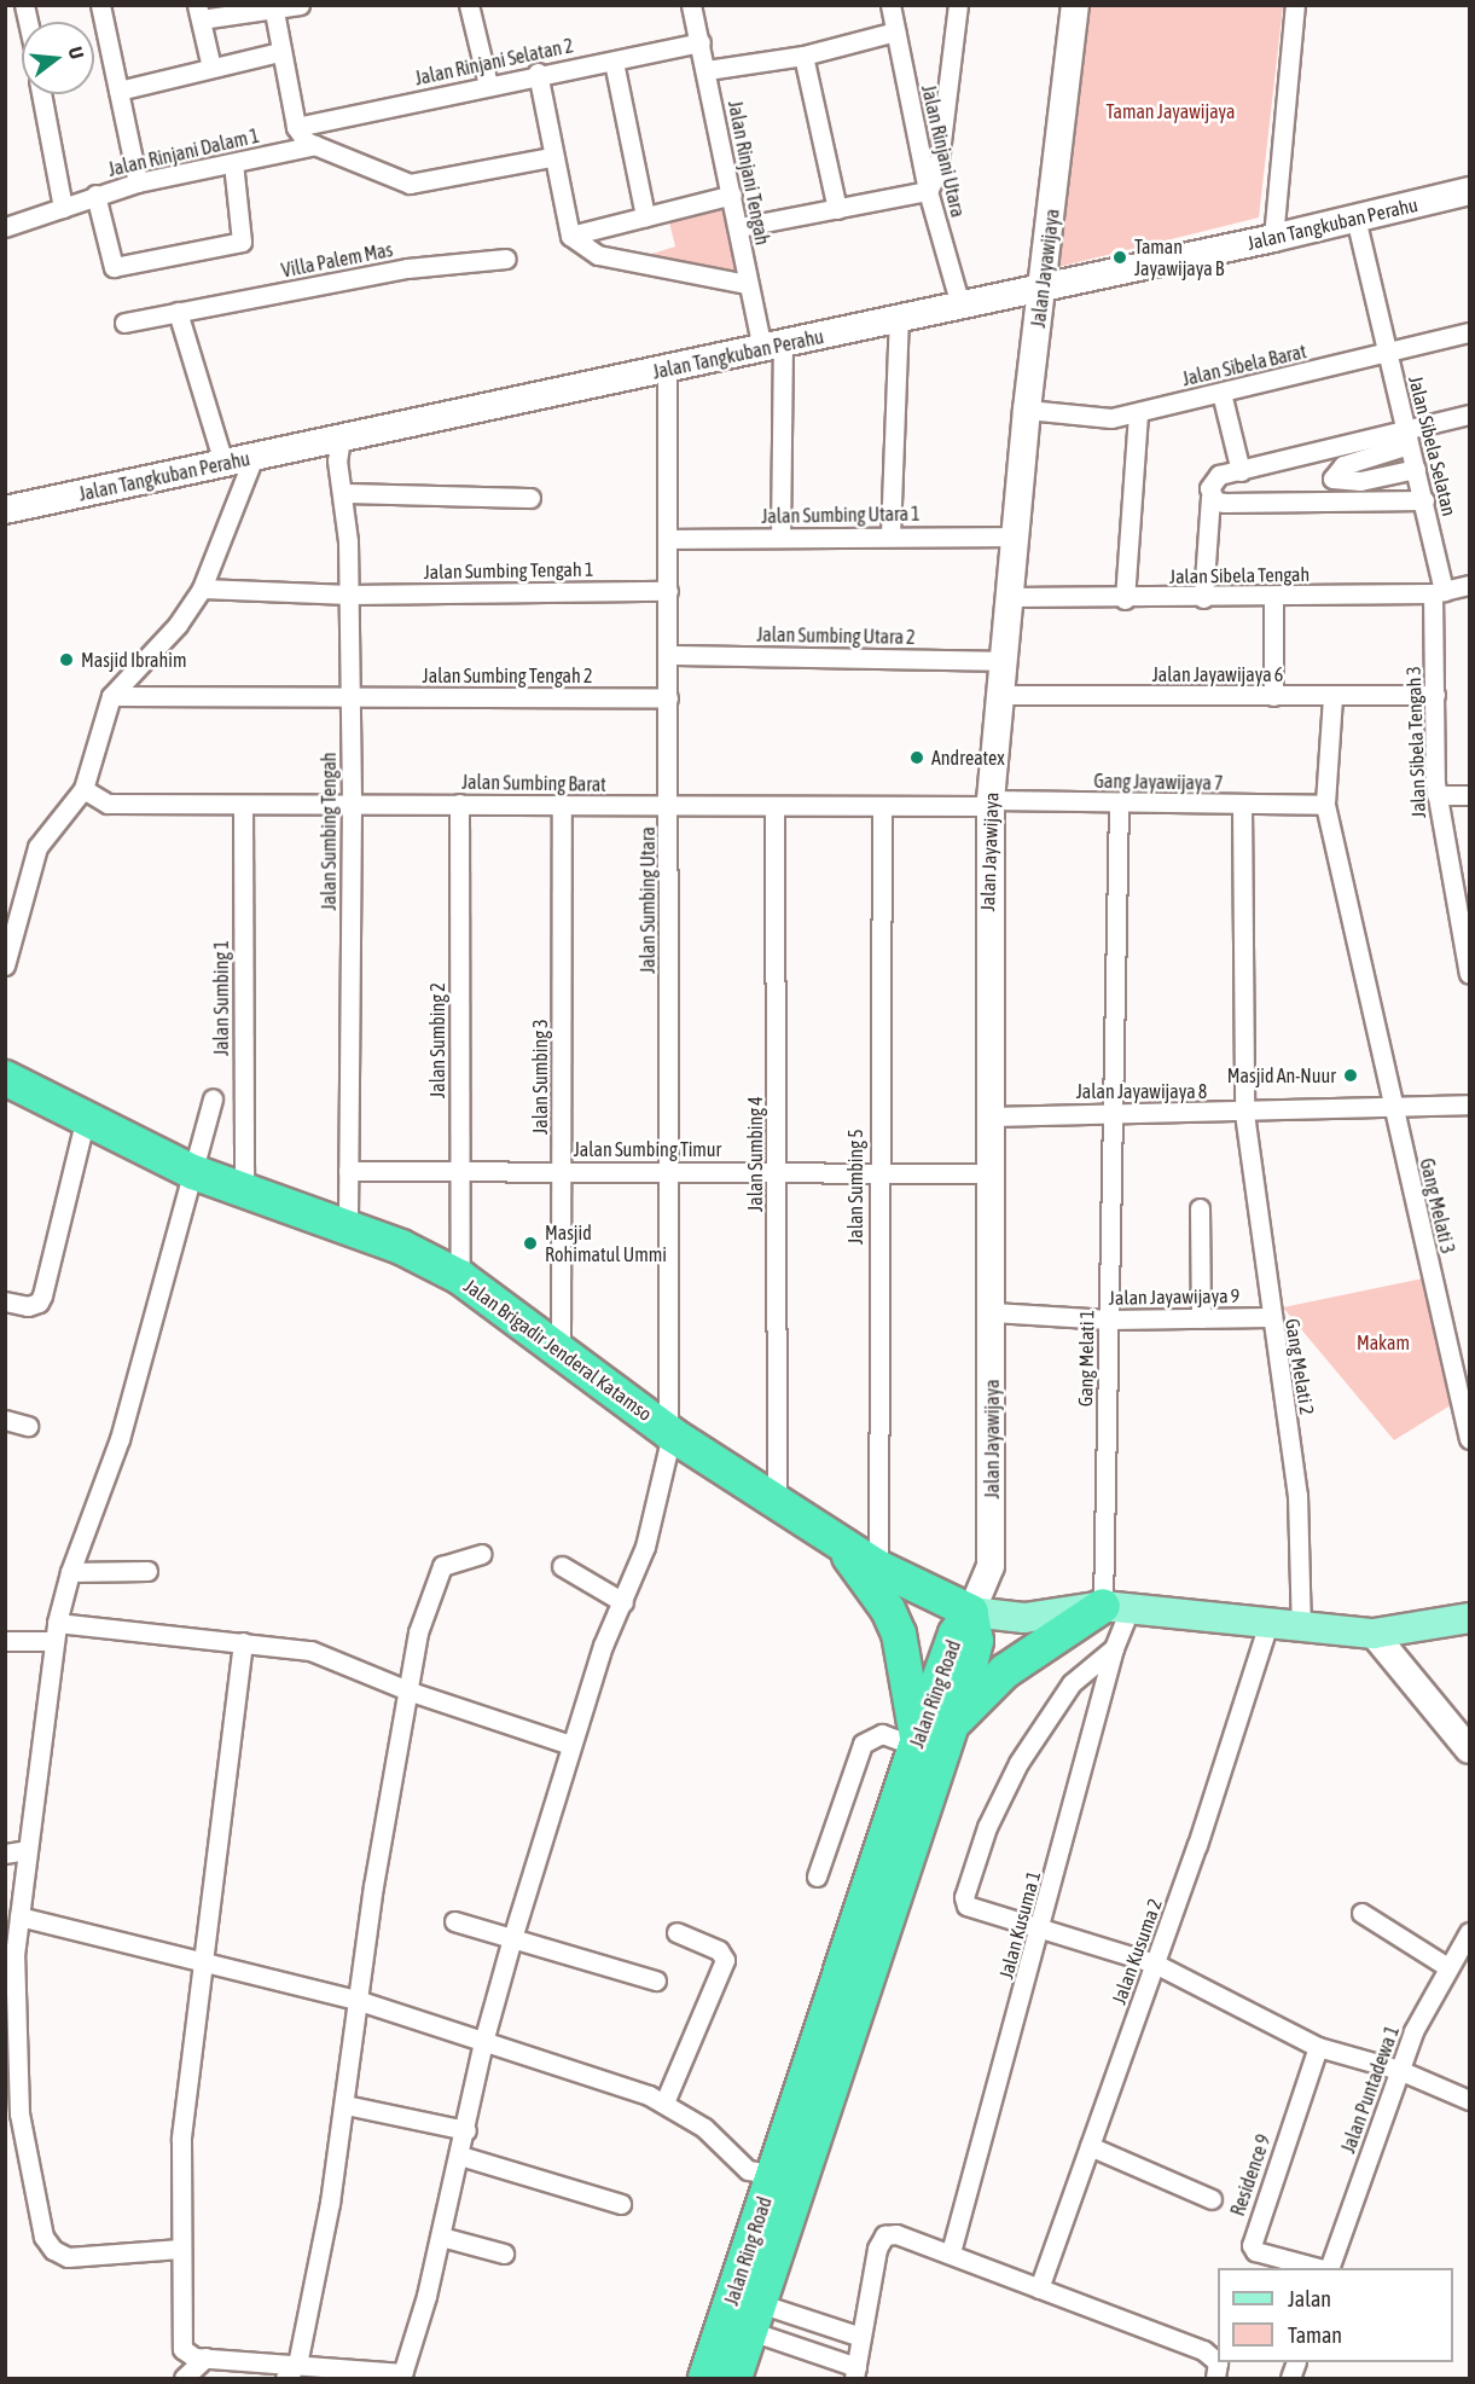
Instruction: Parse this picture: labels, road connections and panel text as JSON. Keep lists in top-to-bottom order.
{
  "streets": {
    "highway": ["Jalan Brigadir Jenderal Katamso", "Jalan Ring Road"],
    "main road": ["Jalan Tangkuban Perahu", "Jalan Jayawijaya"],
    "street": [
      "Jalan Rinjani Selatan 2",
      "Jalan Rinjani Utara",
      "Jalan Rinjani Dalam 1",
      "Jalan Rinjani Tengah",
      "Villa Palem Mas",
      "Jalan Sibela Barat",
      "Jalan Sibela Selatan",
      "Jalan Sumbing Utara 1",
      "Jalan Sumbing Tengah 1",
      "Jalan Sibela Tengah",
      "Jalan Sumbing Utara 2",
      "Jalan Jayawijaya 6",
      "Jalan Sumbing Tengah 2",
      "Jalan Sibela Tengah 3",
      "Gang Jayawijaya 7",
      "Jalan Sumbing Barat",
      "Jalan Sumbing Tengah",
      "Jalan Sumbing Utara",
      "Jalan Sumbing 1",
      "Jalan Sumbing 2",
      "Jalan Sumbing 3",
      "Jalan Jayawijaya 8",
      "Jalan Sumbing Timur",
      "Jalan Sumbing 4",
      "Jalan Sumbing 5",
      "Gang Melati 3",
      "Jalan Jayawijaya 9",
      "Gang Melati 1",
      "Gang Melati 2",
      "Jalan Kusuma 1",
      "Jalan Kusuma 2",
      "Jalan Puntadewa 1",
      "Residence 9"
    ]
  },
  "crossings": [
    ["Jalan Rinjani Selatan 2", "Jalan Rinjani Tengah"],
    ["Jalan Rinjani Utara", "Jalan Tangkuban Perahu"],
    ["Jalan Rinjani Tengah", "Jalan Tangkuban Perahu"],
    ["Jalan Rinjani Tengah", "Jalan Sumbing Utara 1"],
    ["Jalan Tangkuban Perahu", "Jalan Jayawijaya"],
    ["Jalan Tangkuban Perahu", "Jalan Sibela Selatan"],
    ["Jalan Tangkuban Perahu", "Jalan Sumbing Tengah"],
    ["Jalan Tangkuban Perahu", "Jalan Sumbing Utara"],
    ["Jalan Jayawijaya", "Jalan Sibela Barat"],
    ["Jalan Jayawijaya", "Jalan Sumbing Utara 1"],
    ["Jalan Jayawijaya", "Jalan Sibela Tengah"],
    ["Jalan Jayawijaya", "Jalan Sumbing Utara 2"],
    ["Jalan Jayawijaya", "Jalan Jayawijaya 6"],
    ["Jalan Jayawijaya", "Gang Jayawijaya 7"],
    ["Jalan Jayawijaya", "Jalan Sumbing Barat"],
    ["Jalan Jayawijaya", "Jalan Jayawijaya 8"],
    ["Jalan Jayawijaya", "Jalan Sumbing Timur"],
    ["Jalan Jayawijaya", "Jalan Jayawijaya 9"],
    ["Jalan Jayawijaya", "Jalan Brigadir Jenderal Katamso"],
    ["Jalan Jayawijaya", "Jalan Ring Road"],
    ["Jalan Sibela Barat", "Jalan Sibela Selatan"],
    ["Jalan Sibela Selatan", "Jalan Sibela Tengah"],
    ["Jalan Sibela Selatan", "Jalan Sibela Tengah 3"],
    ["Jalan Sumbing Utara 1", "Jalan Sumbing Utara"],
    ["Jalan Sumbing Tengah 1", "Jalan Sumbing Tengah"],
    ["Jalan Sumbing Tengah 1", "Jalan Sumbing Utara"],
    ["Jalan Sibela Tengah", "Jalan Sibela Tengah 3"],
    ["Jalan Sumbing Utara 2", "Jalan Sumbing Utara"],
    ["Jalan Jayawijaya 6", "Jalan Sibela Tengah 3"],
    ["Jalan Jayawijaya 6", "Gang Melati 3"],
    ["Jalan Sumbing Tengah 2", "Jalan Sumbing Tengah"],
    ["Jalan Sumbing Tengah 2", "Jalan Sumbing Utara"],
    ["Gang Jayawijaya 7", "Jalan Sumbing Barat"],
    ["Gang Jayawijaya 7", "Gang Melati 3"],
    ["Gang Jayawijaya 7", "Gang Melati 1"],
    ["Gang Jayawijaya 7", "Gang Melati 2"],
    ["Jalan Sumbing Barat", "Jalan Sumbing Tengah"],
    ["Jalan Sumbing Barat", "Jalan Sumbing Utara"],
    ["Jalan Sumbing Barat", "Jalan Sumbing 1"],
    ["Jalan Sumbing Barat", "Jalan Sumbing 2"],
    ["Jalan Sumbing Barat", "Jalan Sumbing 3"],
    ["Jalan Sumbing Barat", "Jalan Sumbing 4"],
    ["Jalan Sumbing Barat", "Jalan Sumbing 5"],
    ["Jalan Sumbing Tengah", "Jalan Sumbing Timur"],
    ["Jalan Sumbing Tengah", "Jalan Brigadir Jenderal Katamso"],
    ["Jalan Sumbing Utara", "Jalan Sumbing Timur"],
    ["Jalan Sumbing Utara", "Jalan Brigadir Jenderal Katamso"],
    ["Jalan Sumbing 1", "Jalan Brigadir Jenderal Katamso"],
    ["Jalan Sumbing 2", "Jalan Sumbing Timur"],
    ["Jalan Sumbing 2", "Jalan Brigadir Jenderal Katamso"],
    ["Jalan Sumbing 3", "Jalan Sumbing Timur"],
    ["Jalan Sumbing 3", "Jalan Brigadir Jenderal Katamso"],
    ["Jalan Jayawijaya 8", "Gang Melati 3"],
    ["Jalan Jayawijaya 8", "Gang Melati 1"],
    ["Jalan Jayawijaya 8", "Gang Melati 2"],
    ["Jalan Sumbing Timur", "Jalan Sumbing 4"],
    ["Jalan Sumbing Timur", "Jalan Sumbing 5"],
    ["Jalan Sumbing 4", "Jalan Brigadir Jenderal Katamso"],
    ["Jalan Sumbing 5", "Jalan Brigadir Jenderal Katamso"],
    ["Jalan Jayawijaya 9", "Gang Melati 1"],
    ["Jalan Jayawijaya 9", "Gang Melati 2"],
    ["Jalan Brigadir Jenderal Katamso", "Jalan Ring Road"],
    ["Gang Melati 1", "Jalan Kusuma 1"]
  ],
  "parks": ["Taman Jayawijaya", "Makam"],
  "places": [
    "Taman Jayawijaya B",
    "Masjid Ibrahim",
    "Andreatex",
    "Masjid An-Nuur",
    "Masjid Rohimatul Ummi"
  ],
  "legend": ["Jalan", "Taman"],
  "north": "right"
}
